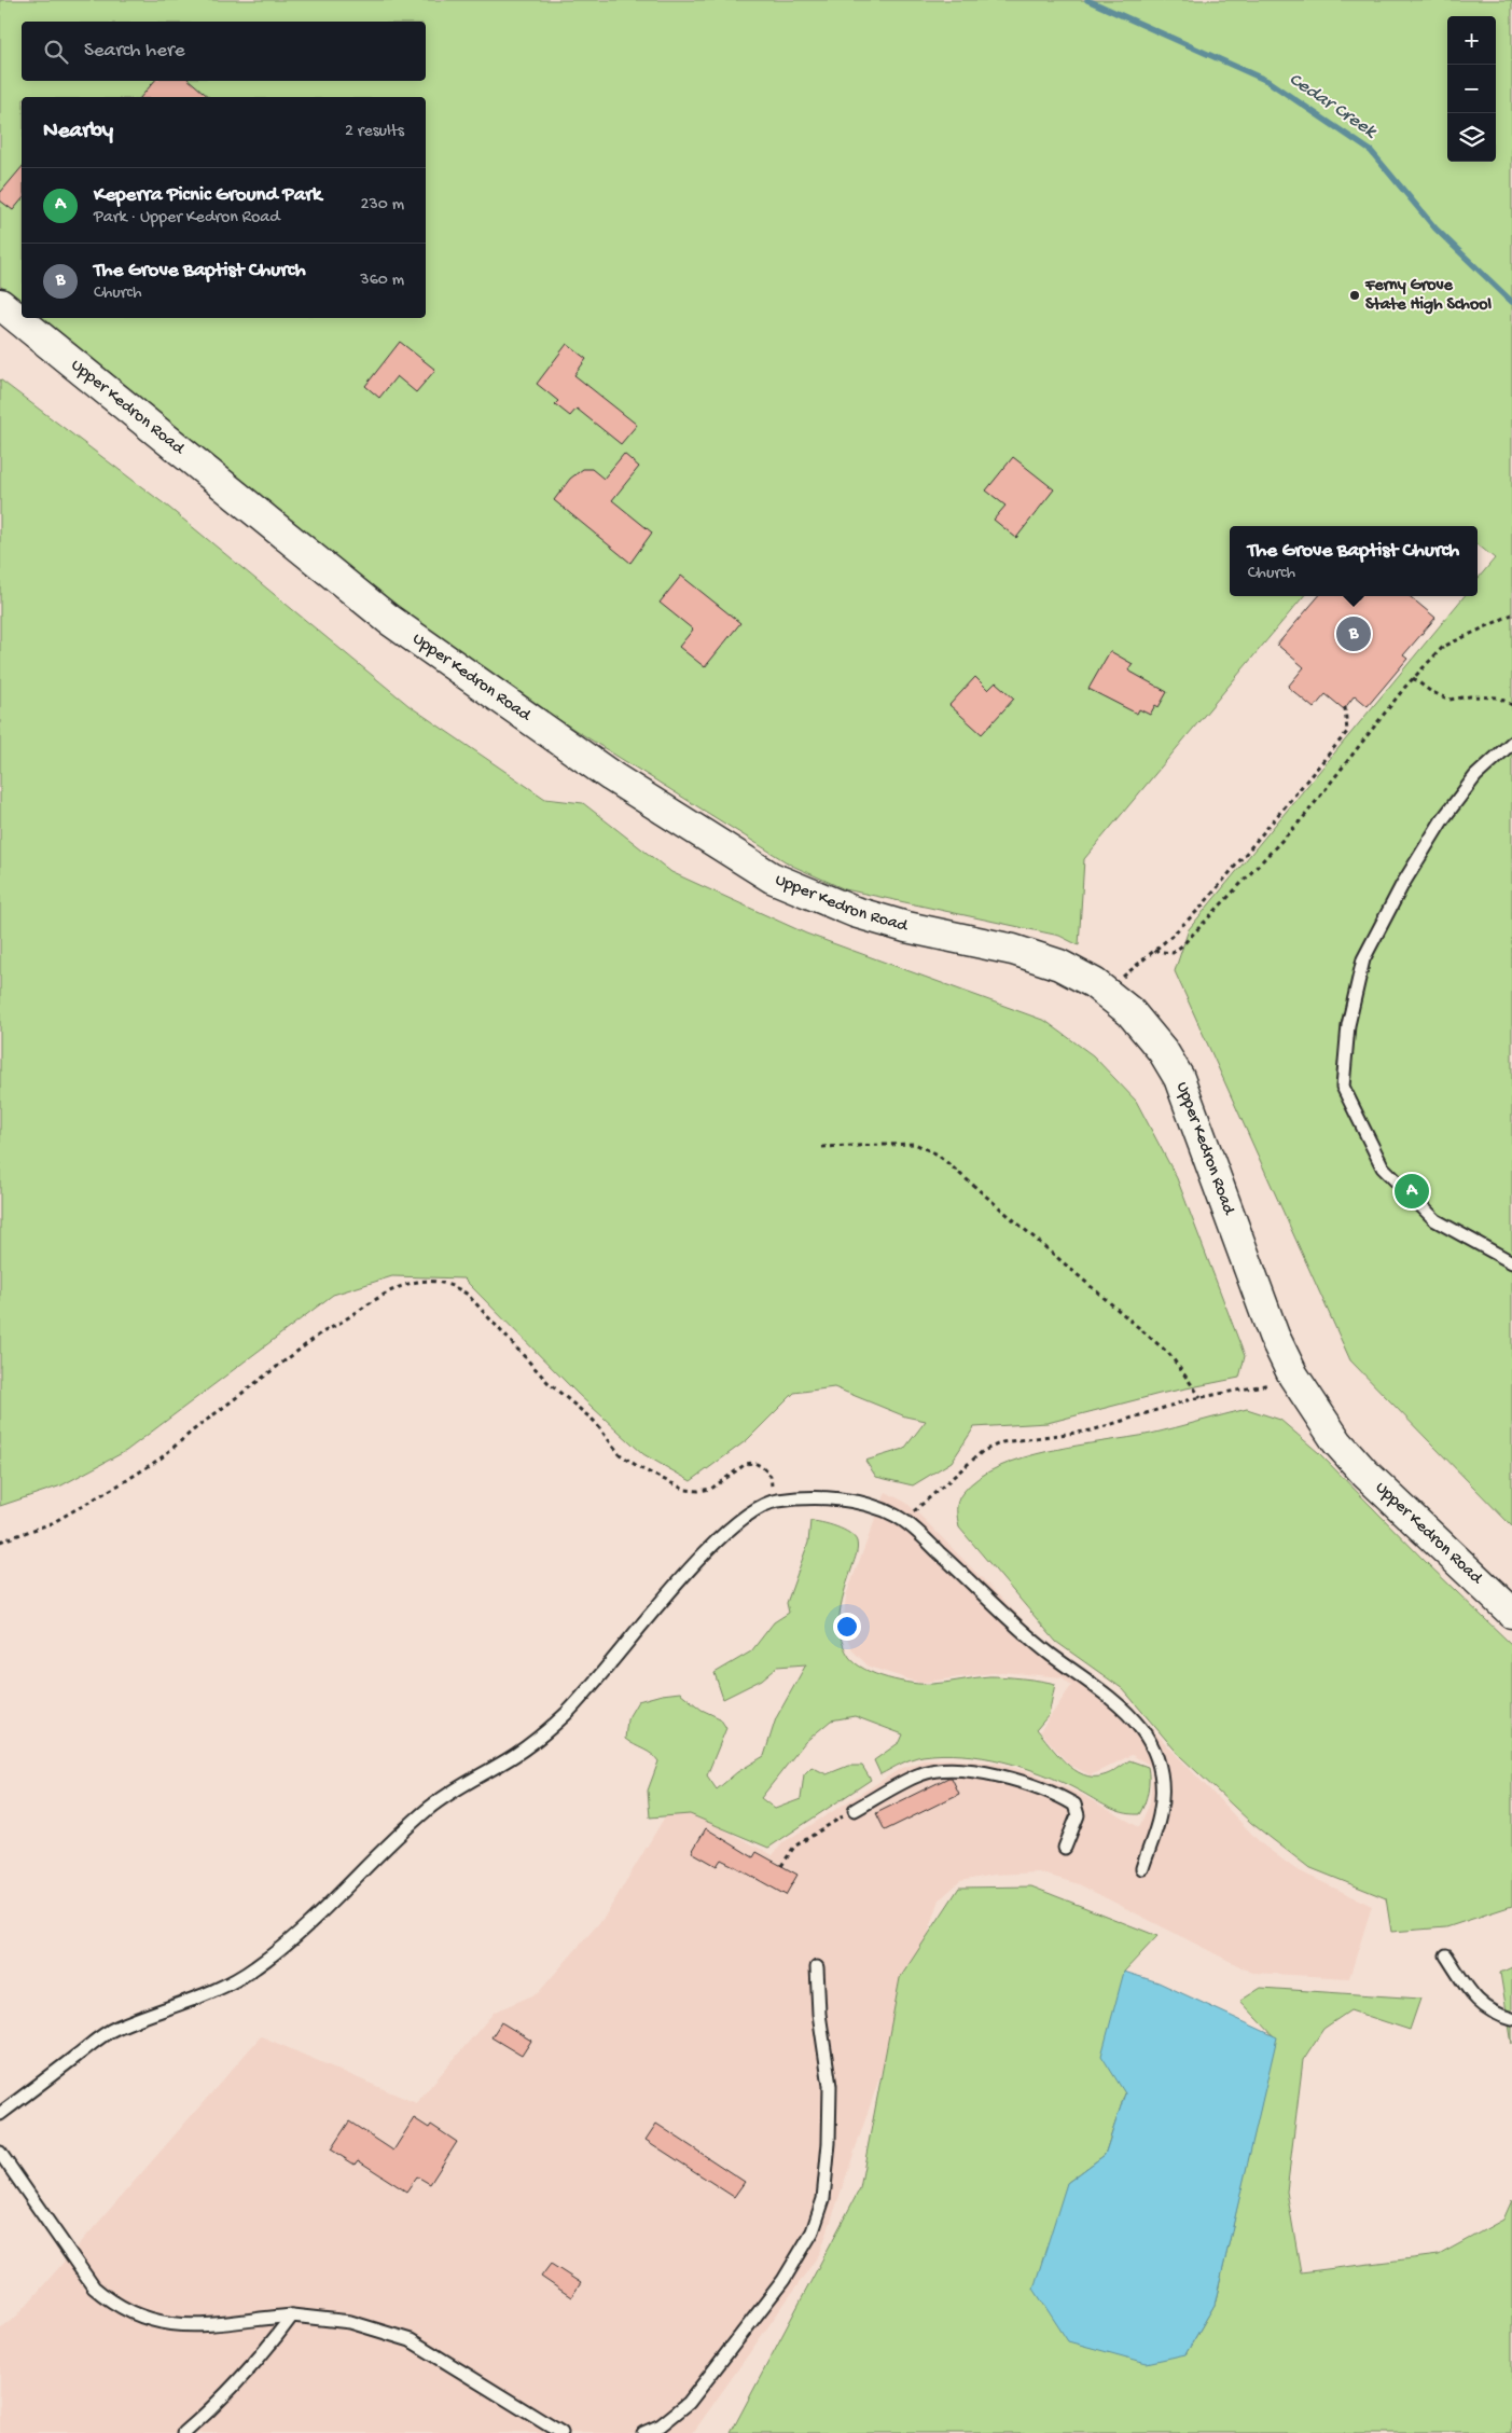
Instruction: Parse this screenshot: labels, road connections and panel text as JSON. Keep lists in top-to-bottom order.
{
  "streets": {
    "main road": ["Upper Kedron Road"]
  },
  "water": ["Cedar Creek"],
  "places": ["Ferny Grove State High School"],
  "page": {
    "map_buttons": ["+", "−"],
    "search": "Search here",
    "heading": ["Nearby", "2 results"],
    "list": [
      {
        "mark": "A",
        "name": "Keperra Picnic Ground Park",
        "note": "Park · Upper Kedron Road",
        "value": "230 m"
      },
      {
        "mark": "B",
        "name": "The Grove Baptist Church",
        "note": "Church",
        "value": "360 m"
      }
    ],
    "popup": ["The Grove Baptist Church", "Church"],
    "pins": ["B", "A"]
  }
}
